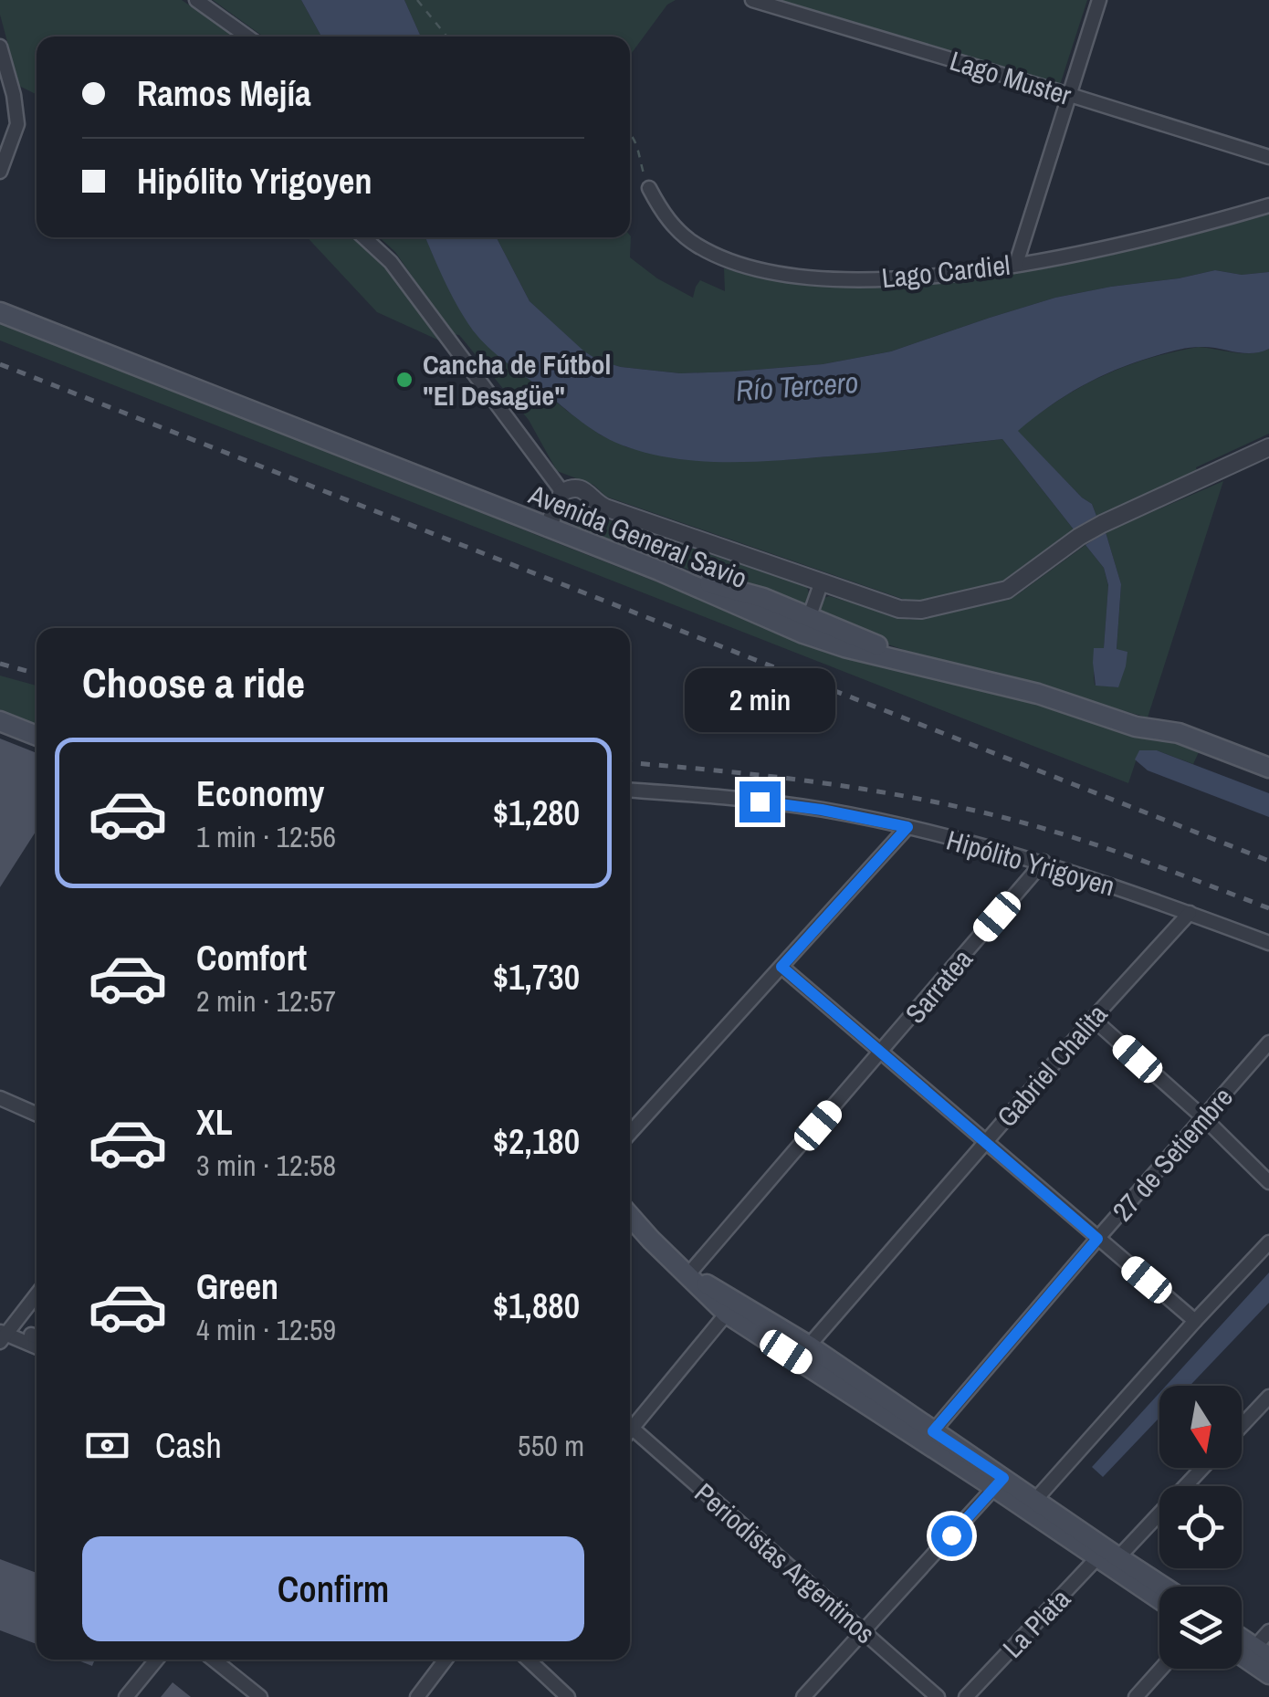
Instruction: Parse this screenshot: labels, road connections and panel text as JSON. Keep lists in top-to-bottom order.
{
  "streets": {
    "main road": ["Avenida General Savio"],
    "street": [
      "Lago Muster",
      "Lago Cardiel",
      "Hipólito Yrigoyen",
      "Sarratea",
      "Gabriel Chalita",
      "27 de Setiembre",
      "Periodistas Argentinos",
      "La Plata"
    ]
  },
  "crossings": [
    ["Hipólito Yrigoyen", "Sarratea"],
    ["Hipólito Yrigoyen", "Gabriel Chalita"]
  ],
  "water": ["Río Tercero"],
  "places": ["Cancha de Fútbol \"El Desagüe\""],
  "north": "bottom",
  "page": {
    "banner": ["Ramos Mejía", "Hipólito Yrigoyen"],
    "heading": "Choose a ride",
    "bubble": "2 min",
    "list": [
      {
        "name": "Economy",
        "note": "1 min · 12:56",
        "value": "$1,280"
      },
      {
        "name": "Comfort",
        "note": "2 min · 12:57",
        "value": "$1,730"
      },
      {
        "name": "XL",
        "note": "3 min · 12:58",
        "value": "$2,180"
      },
      {
        "name": "Green",
        "note": "4 min · 12:59",
        "value": "$1,880"
      }
    ],
    "pay": ["Cash", "550 m"],
    "buttons": "Confirm"
  }
}
